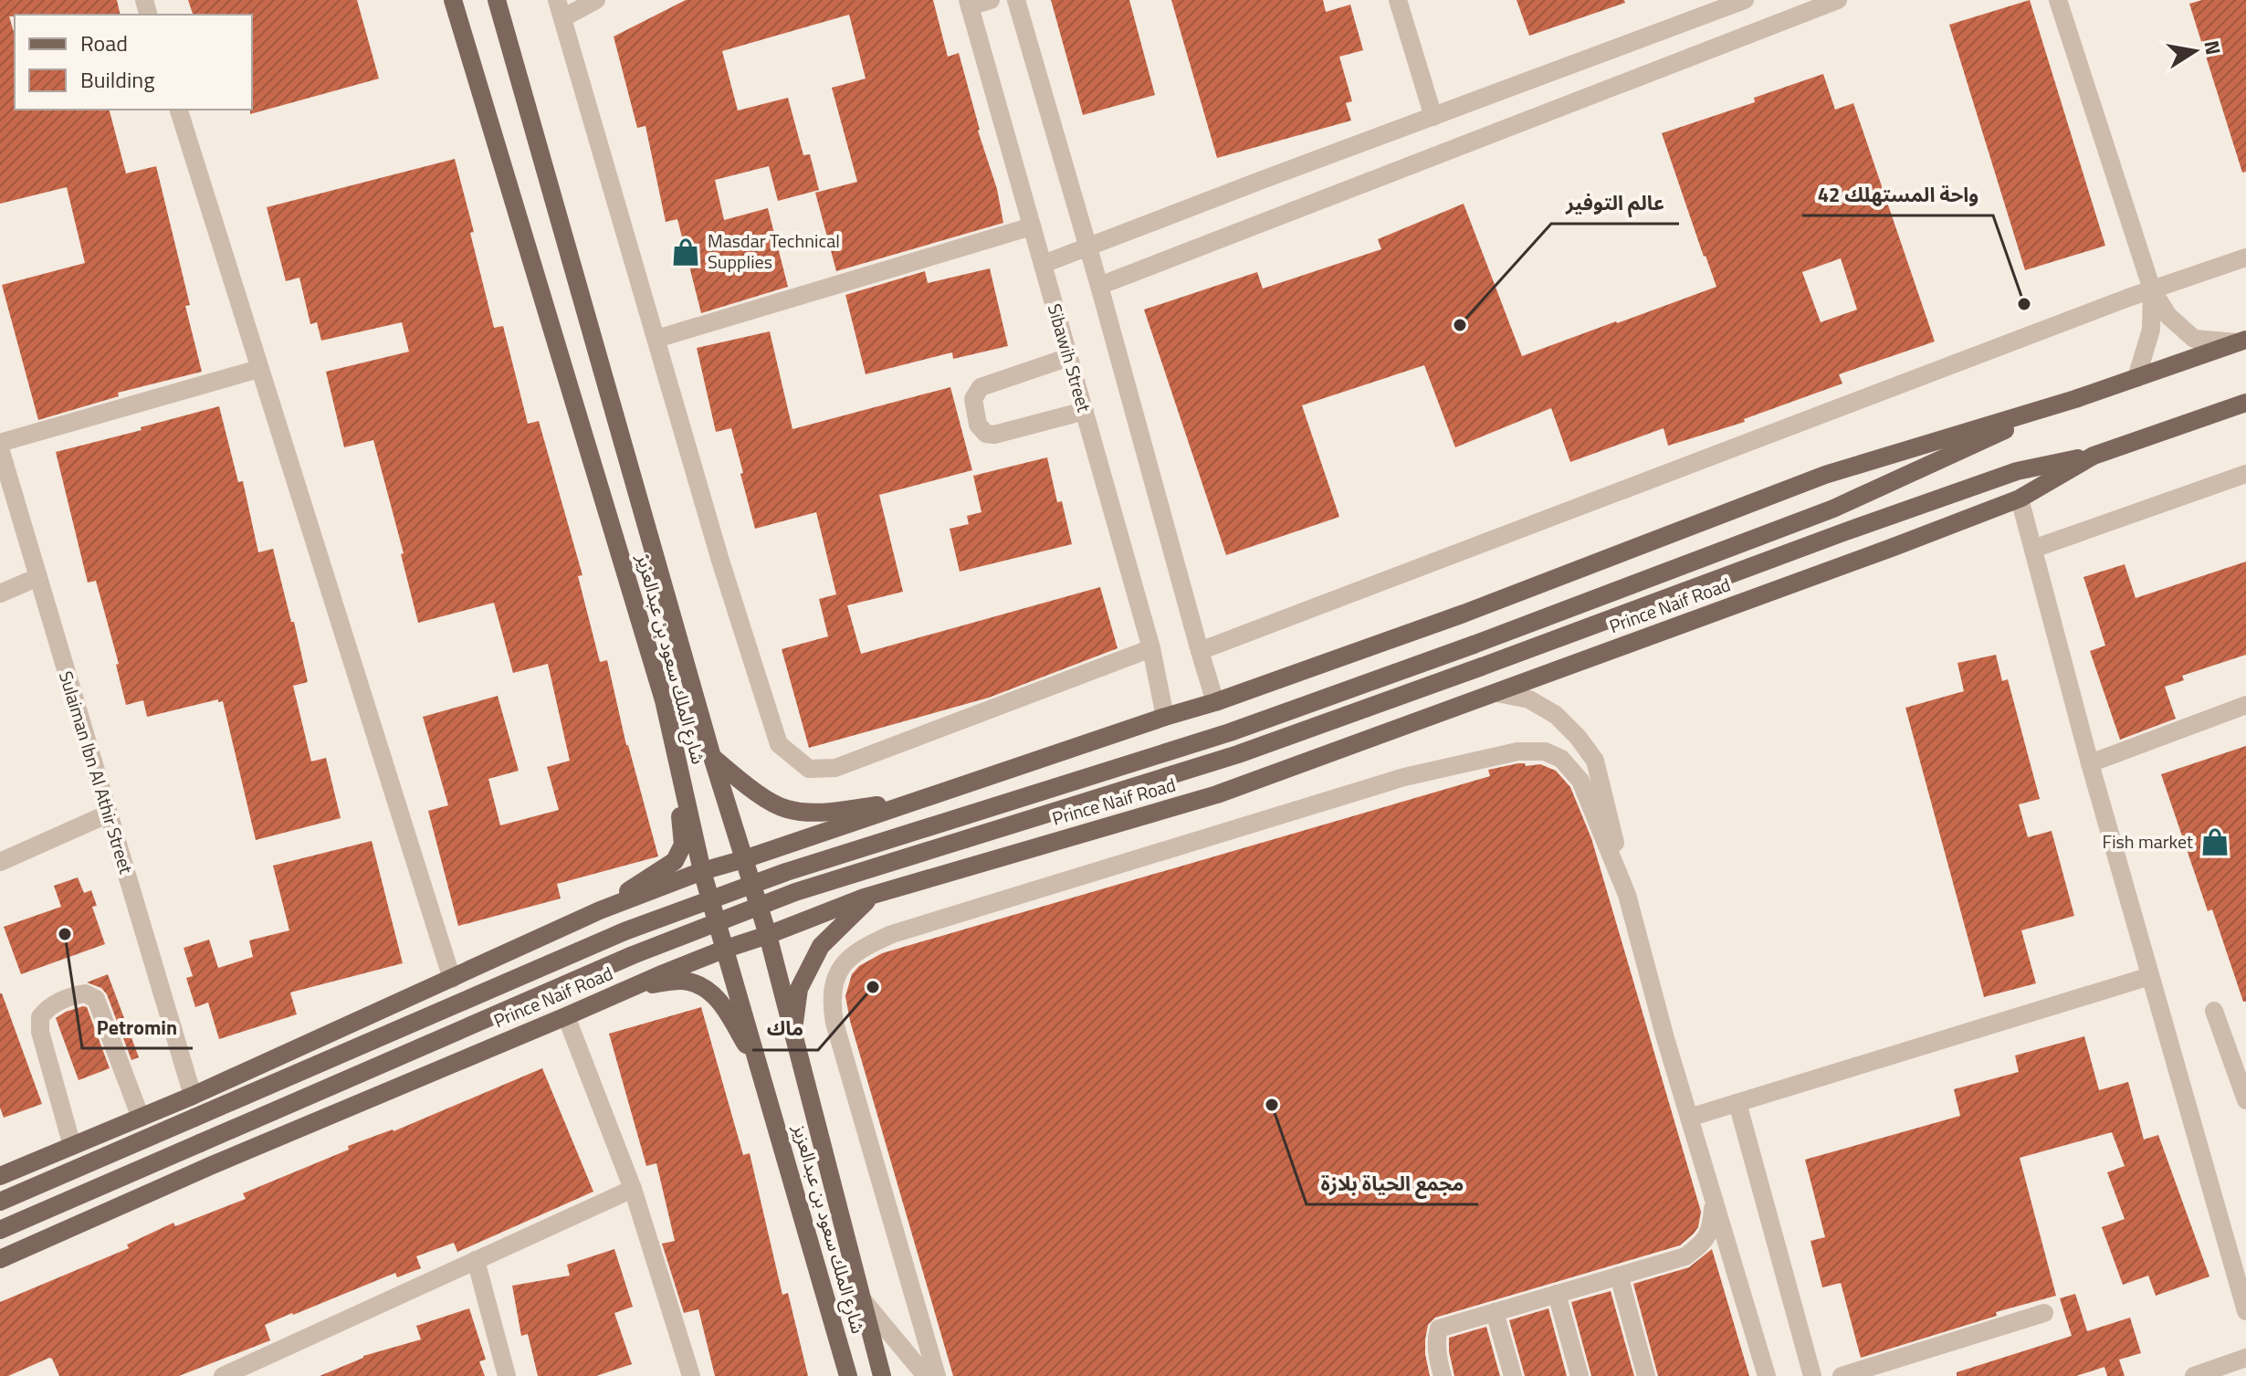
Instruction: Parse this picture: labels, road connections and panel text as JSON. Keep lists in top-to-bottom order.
{
  "streets": {
    "main road": ["Prince Naif Road", "شارع الملك سعود بن عبدالعزيز"],
    "street": ["Sibawih Street", "Sulaiman Ibn Al Athir Street"]
  },
  "crossings": [
    ["Prince Naif Road", "شارع الملك سعود بن عبدالعزيز"]
  ],
  "places": {
    "shop": ["Masdar Technical Supplies", "Fish market"],
    "other": [
      "واحة المستهلك 42",
      "عالم التوفير",
      "Petromin",
      "ماك",
      "مجمع الحياة بلازة"
    ]
  },
  "legend": ["Road", "Building"],
  "north": "right"
}
